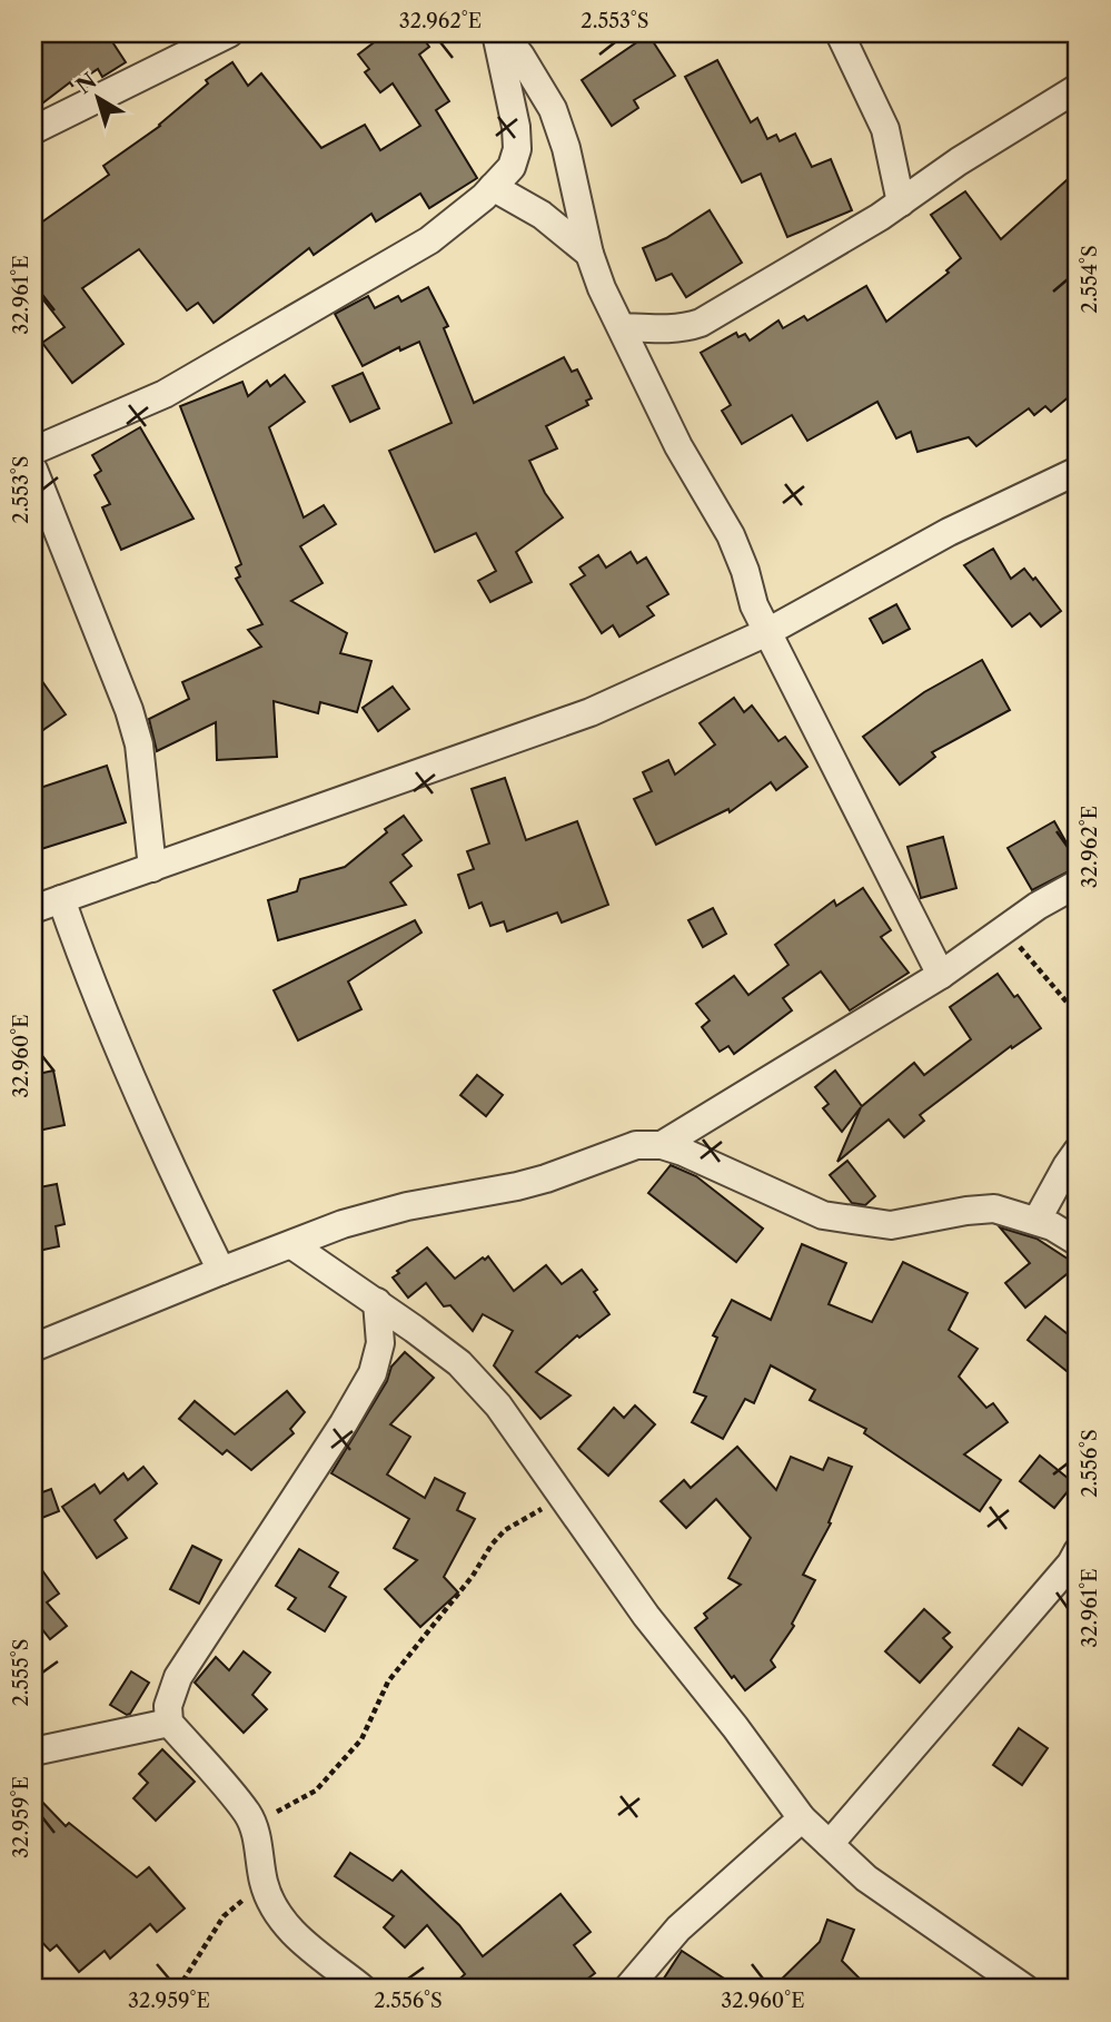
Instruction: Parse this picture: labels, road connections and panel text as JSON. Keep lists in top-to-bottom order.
{
  "north": "top left",
  "coordinates": [
    "32.962°E",
    "2.553°S",
    "2.554°S",
    "32.961°E",
    "32.960°E",
    "2.556°S",
    "2.555°S",
    "32.959°E"
  ]
}
